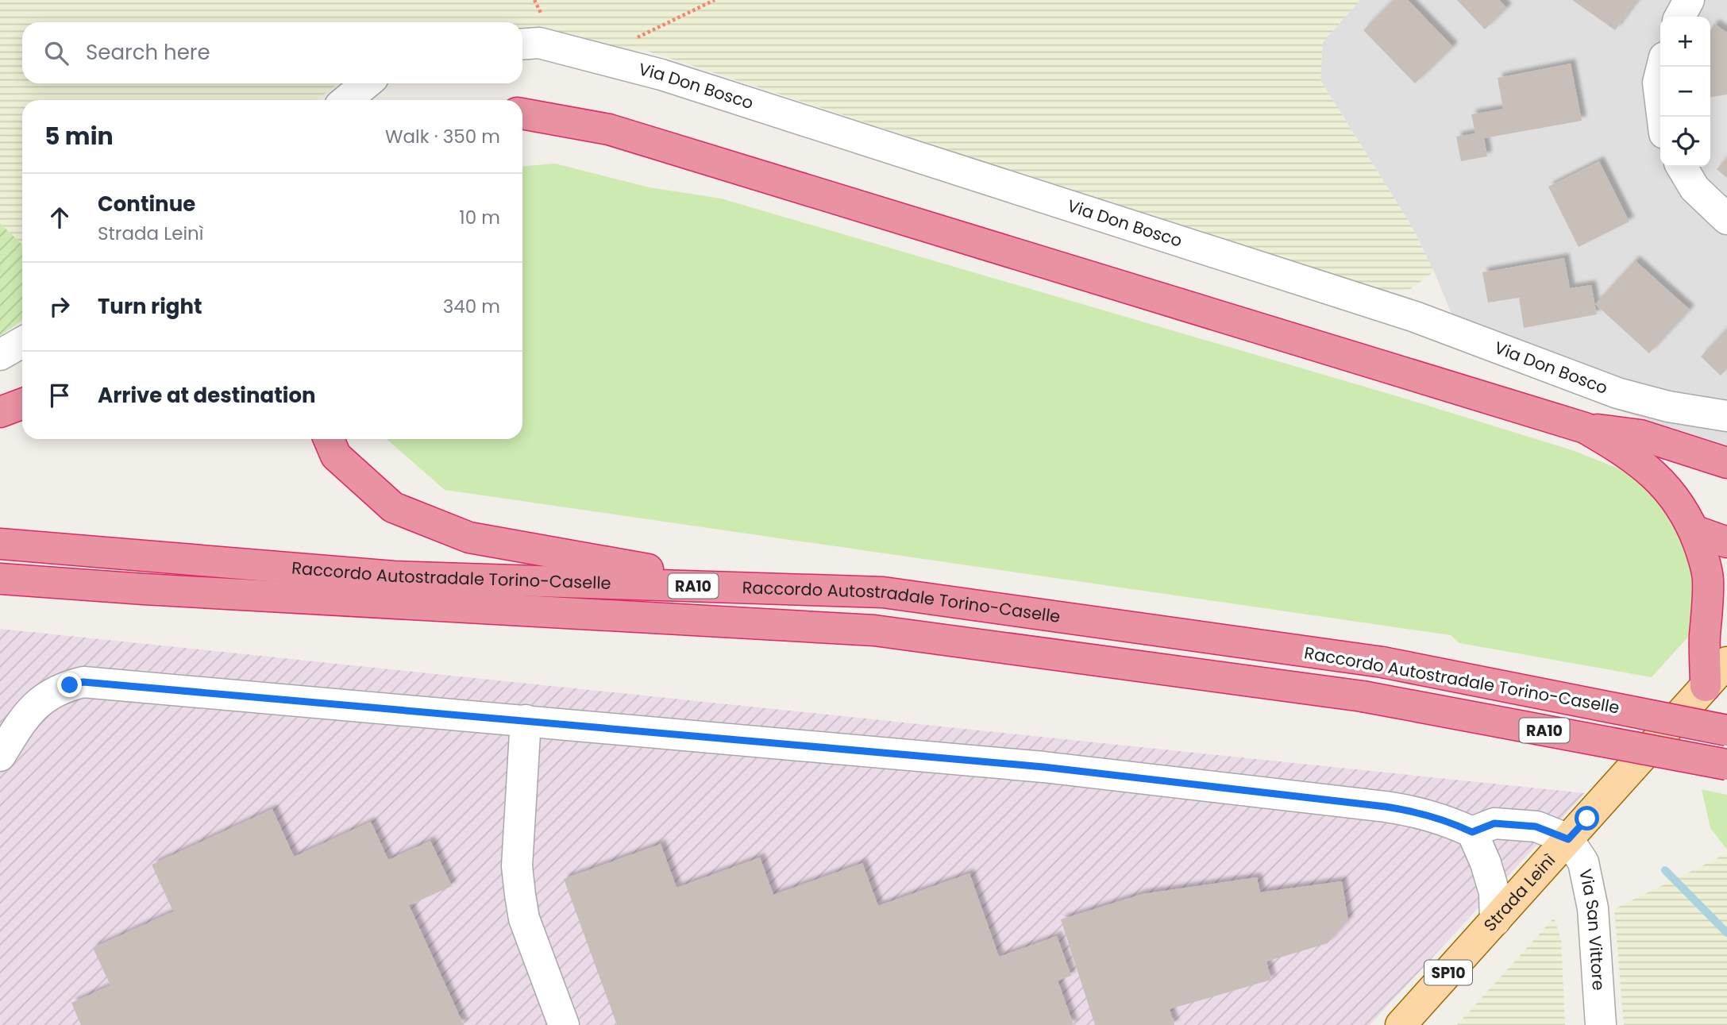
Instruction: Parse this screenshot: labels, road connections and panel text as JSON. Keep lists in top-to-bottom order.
{
  "streets": {
    "highway": ["Raccordo Autostradale Torino-Caselle", "RA10"],
    "main road": ["Strada Leinì", "SP10"],
    "street": ["Via Don Bosco", "Via San Vittore"]
  },
  "crossings": [
    ["Strada Leinì", "Via San Vittore"]
  ],
  "page": {
    "map_buttons": ["+", "−"],
    "search": "Search here",
    "heading": ["5 min", "Walk · 350 m"],
    "list": [
      ["Continue", "Strada Leinì", "10 m"],
      ["Turn right", "340 m"],
      "Arrive at destination"
    ]
  }
}
